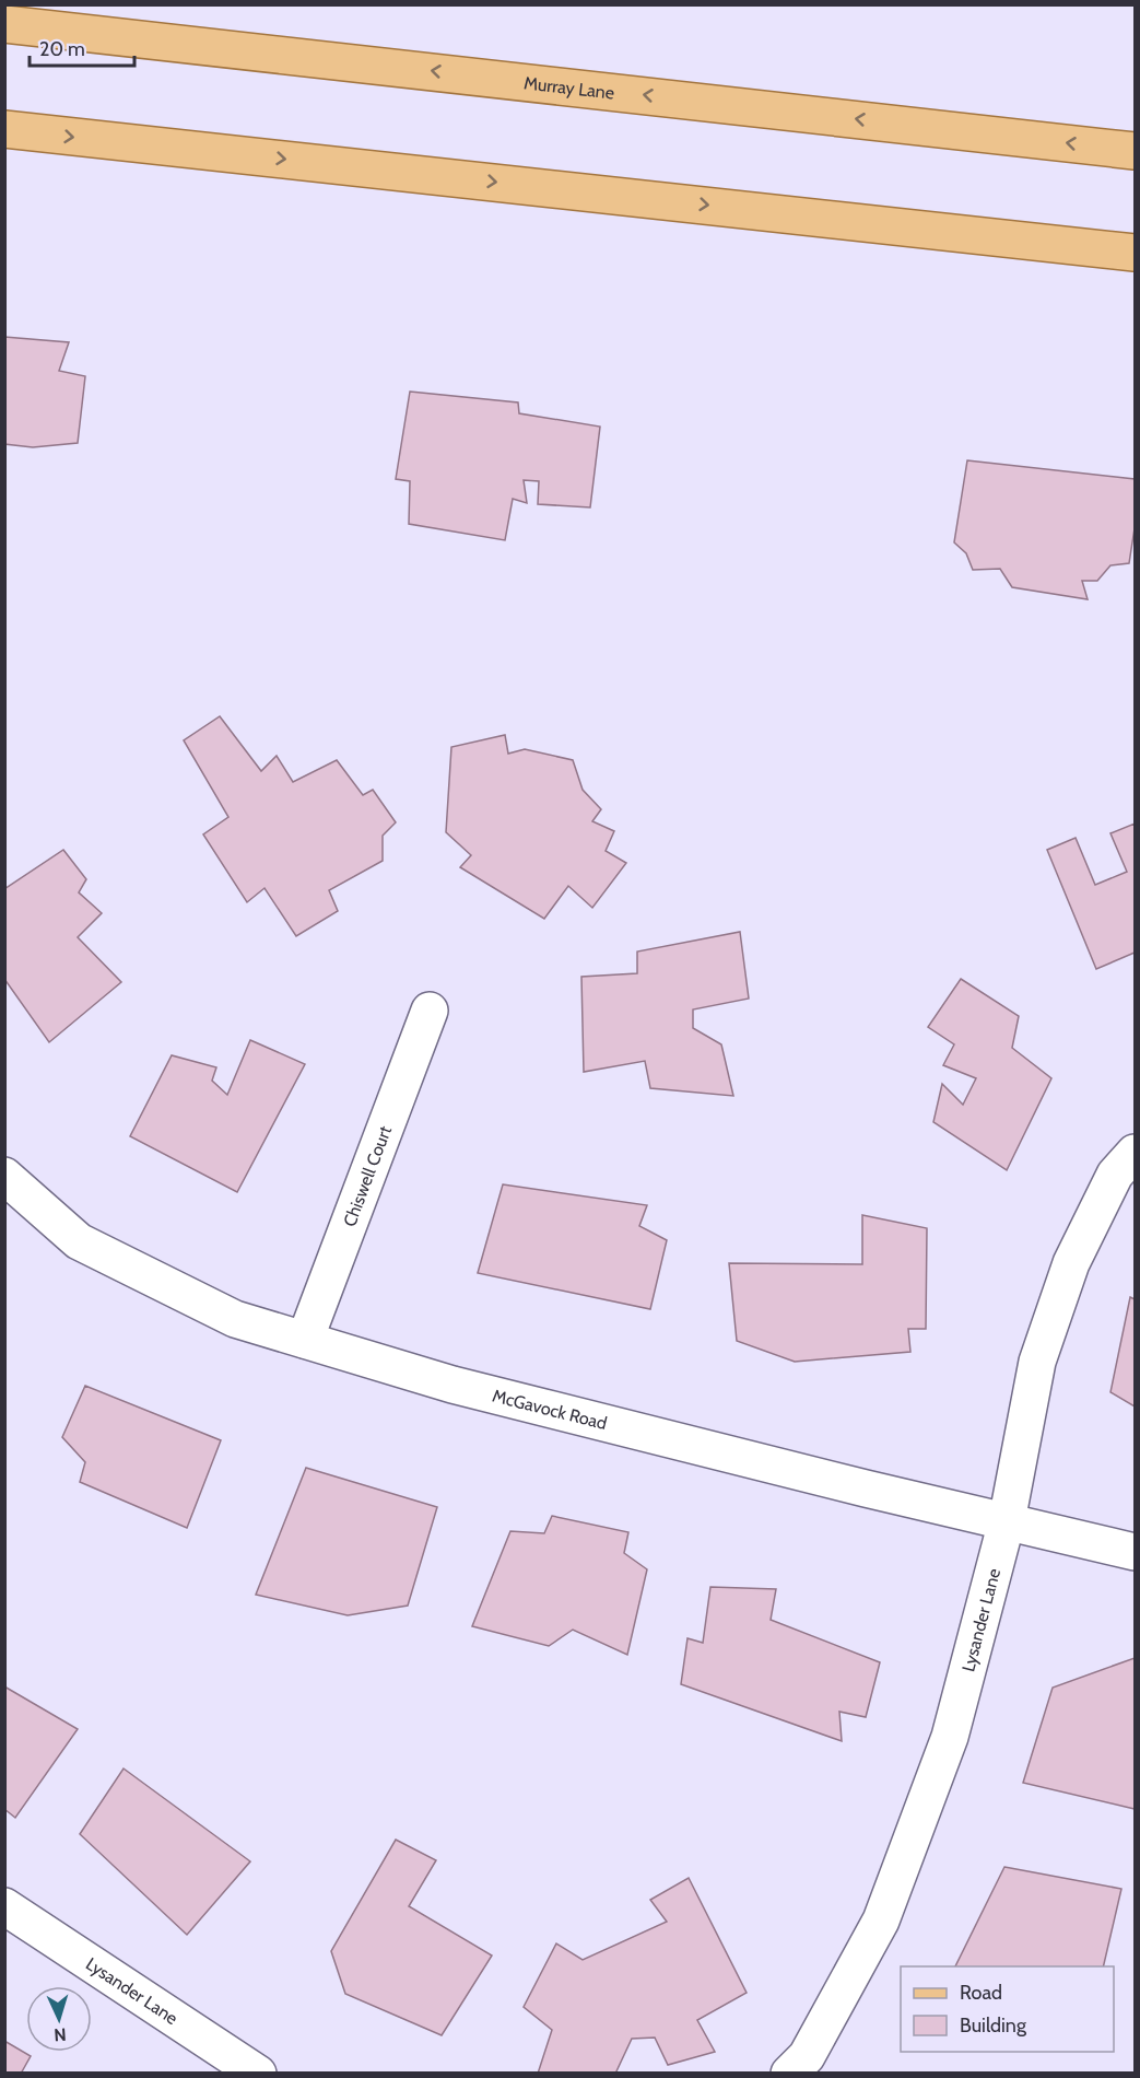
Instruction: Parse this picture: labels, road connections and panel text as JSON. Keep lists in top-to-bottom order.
{
  "streets": {
    "main road": ["Murray Lane"],
    "street": ["Chiswell Court", "McGavock Road", "Lysander Lane"]
  },
  "crossings": [
    ["Chiswell Court", "McGavock Road"],
    ["McGavock Road", "Lysander Lane"]
  ],
  "legend": ["Road", "Building"],
  "scale_bar": "20 m",
  "north": "bottom"
}
